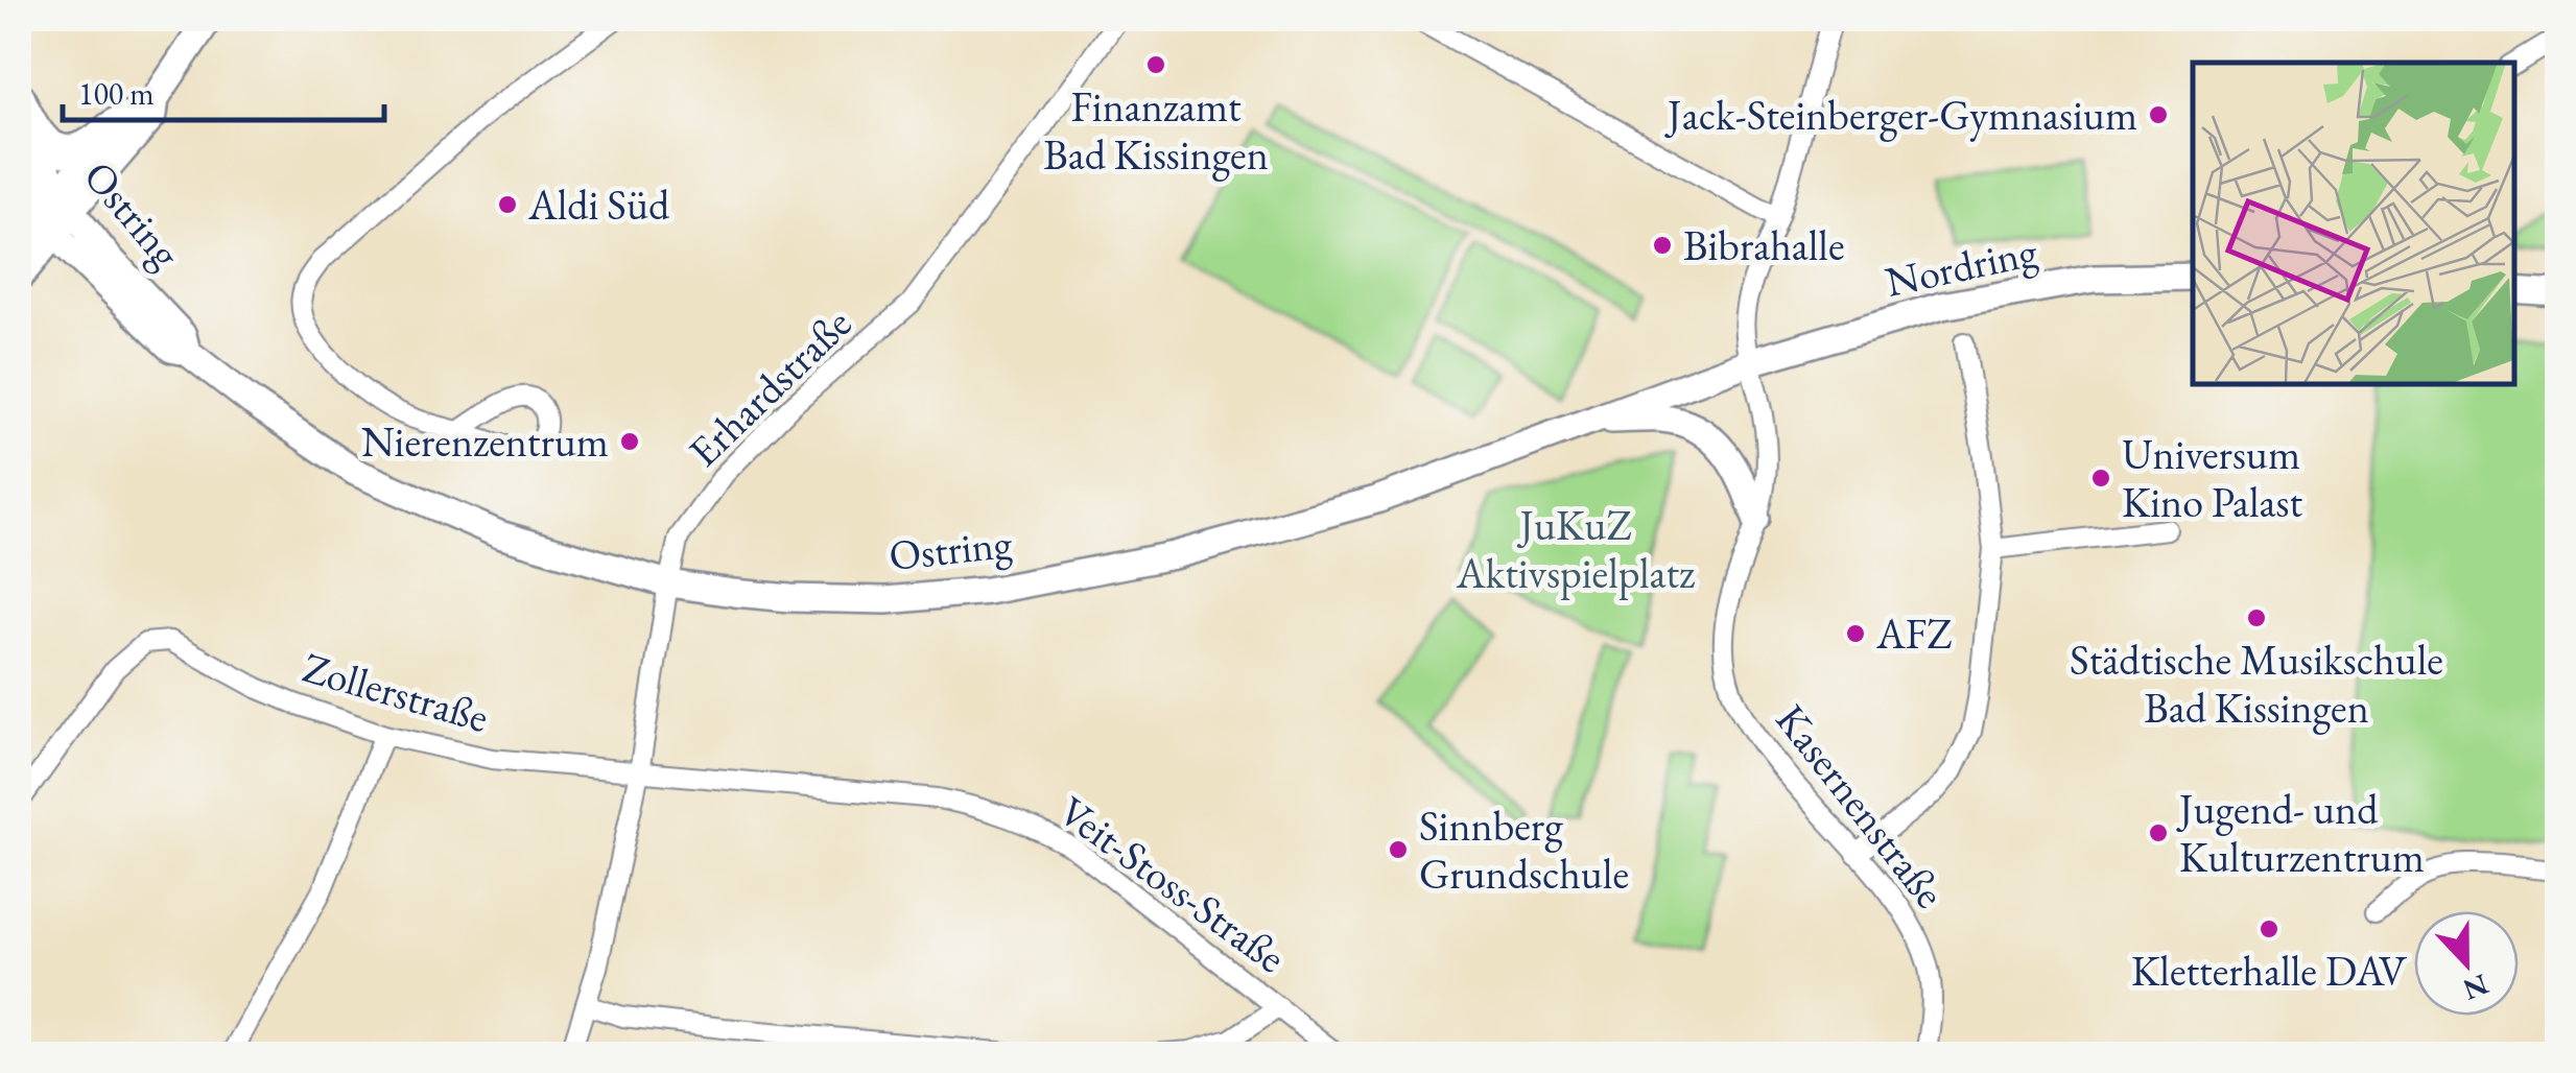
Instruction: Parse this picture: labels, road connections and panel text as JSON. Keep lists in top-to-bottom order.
{
  "streets": {
    "main road": ["Ostring", "Nordring"],
    "street": [
      "Erhardstraße",
      "Zollerstraße",
      "Kasernenstraße",
      "Veit-Stoss-Straße"
    ]
  },
  "crossings": [
    ["Ostring", "Nordring"],
    ["Ostring", "Erhardstraße"],
    ["Ostring", "Kasernenstraße"],
    ["Nordring", "Kasernenstraße"],
    ["Erhardstraße", "Zollerstraße"],
    ["Erhardstraße", "Veit-Stoss-Straße"],
    ["Zollerstraße", "Veit-Stoss-Straße"]
  ],
  "parks": ["JuKuZ Aktivspielplatz"],
  "places": [
    "Finanzamt Bad Kissingen",
    "Jack-Steinberger-Gymnasium",
    "Aldi Süd",
    "Bibrahalle",
    "Nierenzentrum",
    "Universum Kino Palast",
    "Städtische Musikschule Bad Kissingen",
    "AFZ",
    "Jugend- und Kulturzentrum",
    "Sinnberg Grundschule",
    "Kletterhalle DAV"
  ],
  "scale_bar": "100 m",
  "north": "bottom"
}
